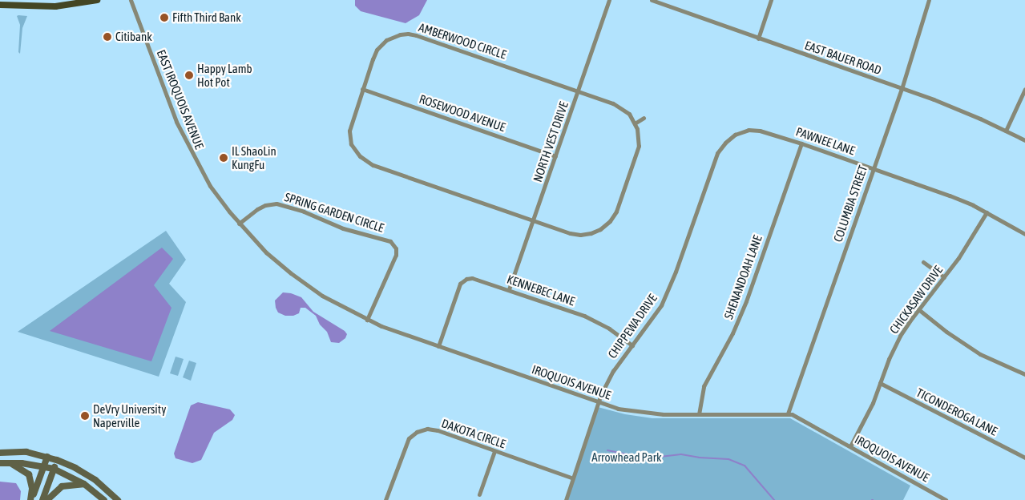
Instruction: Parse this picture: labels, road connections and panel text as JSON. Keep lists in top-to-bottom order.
{
  "streets": {
    "street": [
      "AMBERWOOD CIRCLE",
      "EAST BAUER ROAD",
      "EAST IROQUOIS AVENUE",
      "ROSEWOOD AVENUE",
      "PAWNEE LANE",
      "NORTH VEST DRIVE",
      "COLUMBIA STREET",
      "SPRING GARDEN CIRCLE",
      "SHENANDOAH LANE",
      "KENNEBEC LANE",
      "CHICKASAW DRIVE",
      "CHIPPEWA DRIVE",
      "IROQUOIS AVENUE",
      "TICONDEROGA LANE",
      "DAKOTA CIRCLE"
    ]
  },
  "crossings": [
    ["AMBERWOOD CIRCLE", "ROSEWOOD AVENUE"],
    ["AMBERWOOD CIRCLE", "NORTH VEST DRIVE"],
    ["EAST BAUER ROAD", "COLUMBIA STREET"],
    ["EAST IROQUOIS AVENUE", "IROQUOIS AVENUE"],
    ["ROSEWOOD AVENUE", "NORTH VEST DRIVE"],
    ["PAWNEE LANE", "COLUMBIA STREET"],
    ["PAWNEE LANE", "SHENANDOAH LANE"],
    ["PAWNEE LANE", "CHICKASAW DRIVE"],
    ["PAWNEE LANE", "CHIPPEWA DRIVE"],
    ["NORTH VEST DRIVE", "KENNEBEC LANE"],
    ["COLUMBIA STREET", "IROQUOIS AVENUE"],
    ["SPRING GARDEN CIRCLE", "IROQUOIS AVENUE"],
    ["SHENANDOAH LANE", "IROQUOIS AVENUE"],
    ["KENNEBEC LANE", "CHIPPEWA DRIVE"],
    ["KENNEBEC LANE", "IROQUOIS AVENUE"],
    ["CHICKASAW DRIVE", "IROQUOIS AVENUE"],
    ["CHICKASAW DRIVE", "TICONDEROGA LANE"],
    ["CHIPPEWA DRIVE", "IROQUOIS AVENUE"],
    ["CHIPPEWA DRIVE", "DAKOTA CIRCLE"]
  ],
  "parks": ["Arrowhead Park"],
  "places": [
    "Fifth Third Bank",
    "Citibank",
    "Happy Lamb Hot Pot",
    "IL ShaoLin KungFu",
    "DeVry University Naperville"
  ]
}
